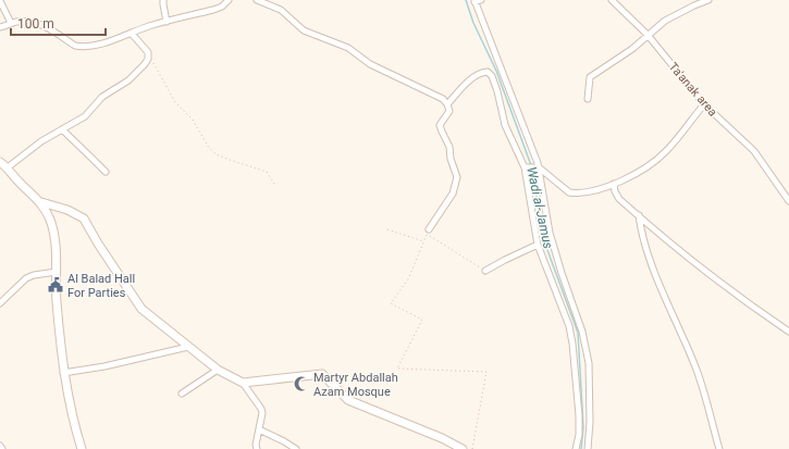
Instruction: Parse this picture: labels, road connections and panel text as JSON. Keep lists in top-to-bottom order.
{
  "streets": {
    "street": ["Ta'anak area"]
  },
  "water": ["Wadi al-Jamus"],
  "places": {
    "public building": ["Al Balad Hall For Parties"],
    "mosque": ["Martyr Abdallah Azam Mosque"]
  },
  "scale_bar": "100 m"
}
